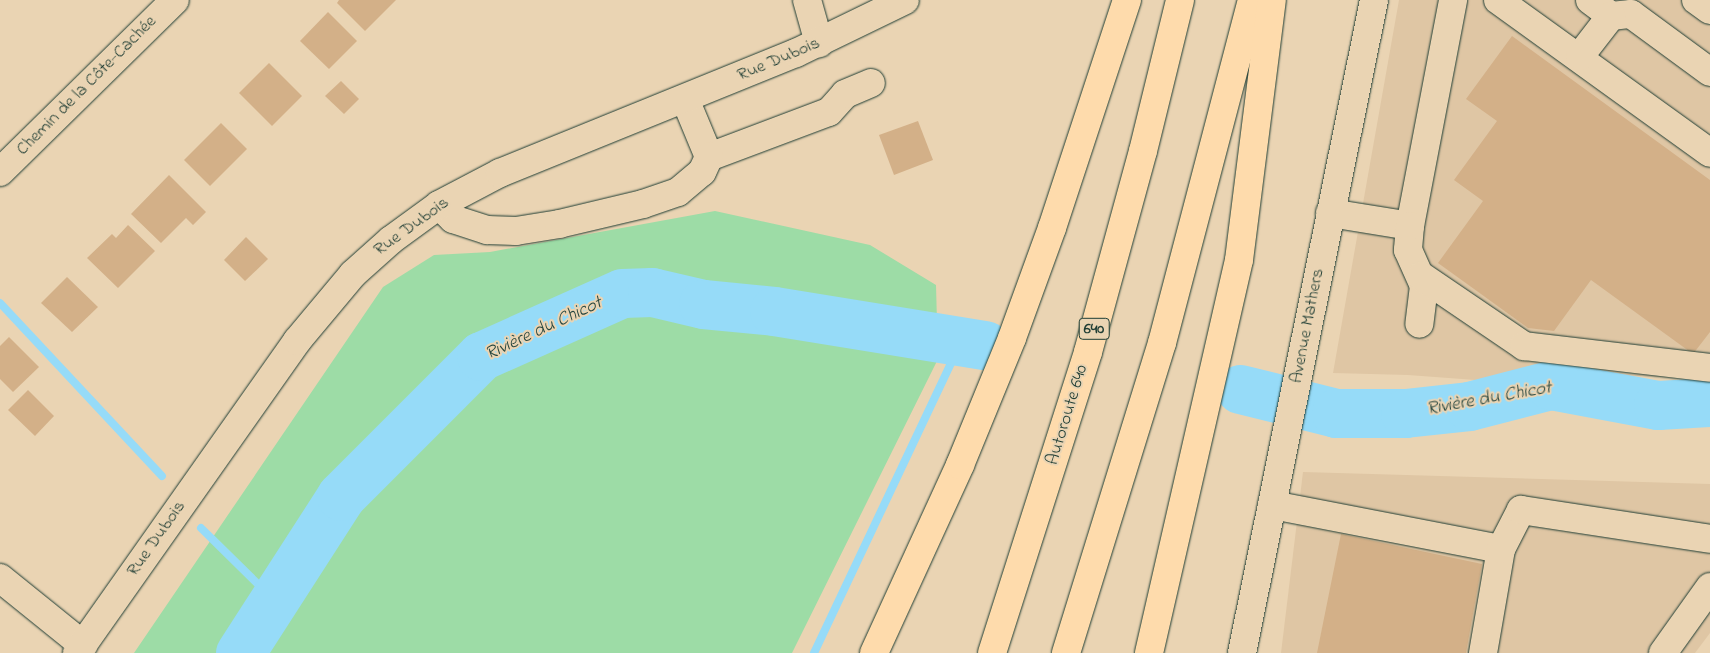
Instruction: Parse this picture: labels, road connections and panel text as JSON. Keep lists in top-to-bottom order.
{
  "streets": {
    "highway": ["640", "Autoroute 640"],
    "street": ["Rue Dubois", "Chemin de la Côte-Cachée", "Avenue Mathers"]
  },
  "water": ["Rivière du Chicot"]
}
